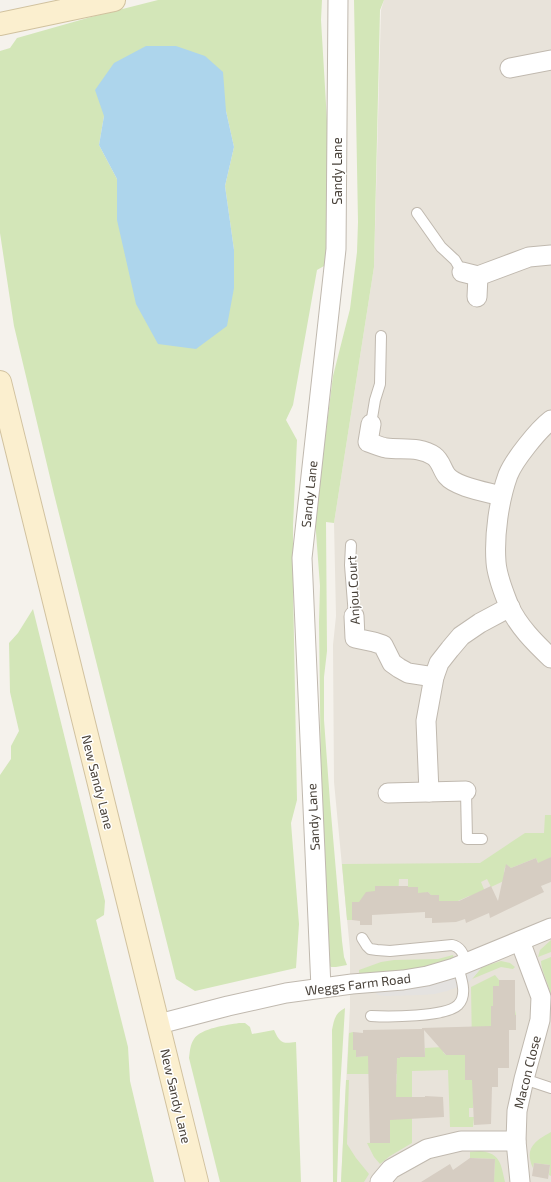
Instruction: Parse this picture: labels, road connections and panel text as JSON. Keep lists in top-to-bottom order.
{
  "streets": {
    "street": [
      "Sandy Lane",
      "Anjou Court",
      "New Sandy Lane",
      "Weggs Farm Road",
      "Macon Close"
    ]
  },
  "crossings": [
    ["Sandy Lane", "Weggs Farm Road"],
    ["New Sandy Lane", "Weggs Farm Road"],
    ["Weggs Farm Road", "Macon Close"]
  ]
}
